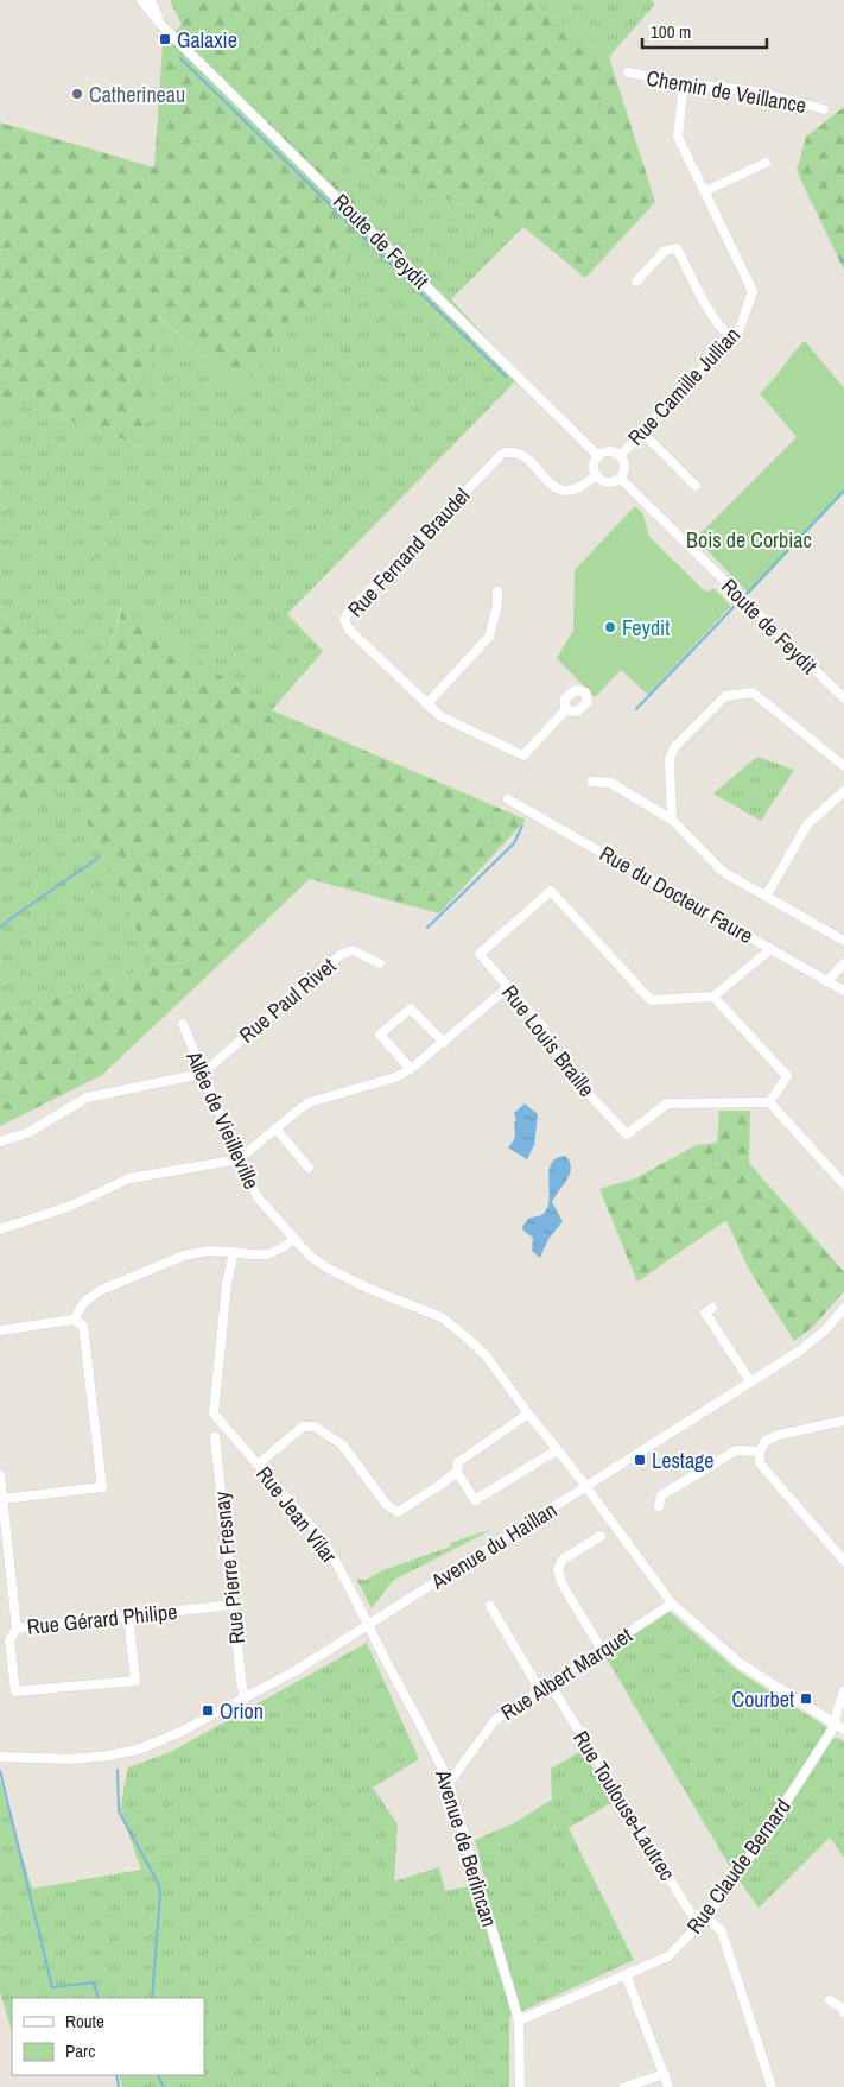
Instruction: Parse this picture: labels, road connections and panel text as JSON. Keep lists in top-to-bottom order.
{
  "streets": {
    "street": [
      "Chemin de Veillance",
      "Route de Feydit",
      "Rue Camille Jullian",
      "Rue Fernand Braudel",
      "Rue du Docteur Faure",
      "Rue Paul Rivet",
      "Rue Louis Braille",
      "Allée de Vieilleville",
      "Rue Jean Vilar",
      "Avenue du Haillan",
      "Rue Pierre Fresnay",
      "Rue Gérard Philipe",
      "Rue Albert Marquet",
      "Rue Toulouse-Lautrec",
      "Avenue de Berlincan",
      "Rue Claude Bernard"
    ]
  },
  "crossings": [
    ["Chemin de Veillance", "Rue Camille Jullian"],
    ["Route de Feydit", "Rue Camille Jullian"],
    ["Route de Feydit", "Rue Fernand Braudel"],
    ["Rue Camille Jullian", "Rue Fernand Braudel"],
    ["Rue Paul Rivet", "Allée de Vieilleville"],
    ["Allée de Vieilleville", "Avenue du Haillan"],
    ["Allée de Vieilleville", "Rue Albert Marquet"],
    ["Allée de Vieilleville", "Rue Claude Bernard"],
    ["Rue Jean Vilar", "Avenue du Haillan"],
    ["Rue Jean Vilar", "Avenue de Berlincan"],
    ["Avenue du Haillan", "Rue Pierre Fresnay"],
    ["Avenue du Haillan", "Avenue de Berlincan"],
    ["Rue Pierre Fresnay", "Rue Gérard Philipe"],
    ["Rue Albert Marquet", "Rue Toulouse-Lautrec"],
    ["Rue Albert Marquet", "Avenue de Berlincan"],
    ["Rue Toulouse-Lautrec", "Rue Claude Bernard"],
    ["Avenue de Berlincan", "Rue Claude Bernard"]
  ],
  "parks": ["Bois de Corbiac"],
  "places": {
    "transit": [
      "Galaxie",
      "Lestage",
      "Courbet",
      "Orion"
    ],
    "other": ["Catherineau", "Feydit"]
  },
  "legend": ["Route", "Parc"],
  "scale_bar": "100 m"
}
